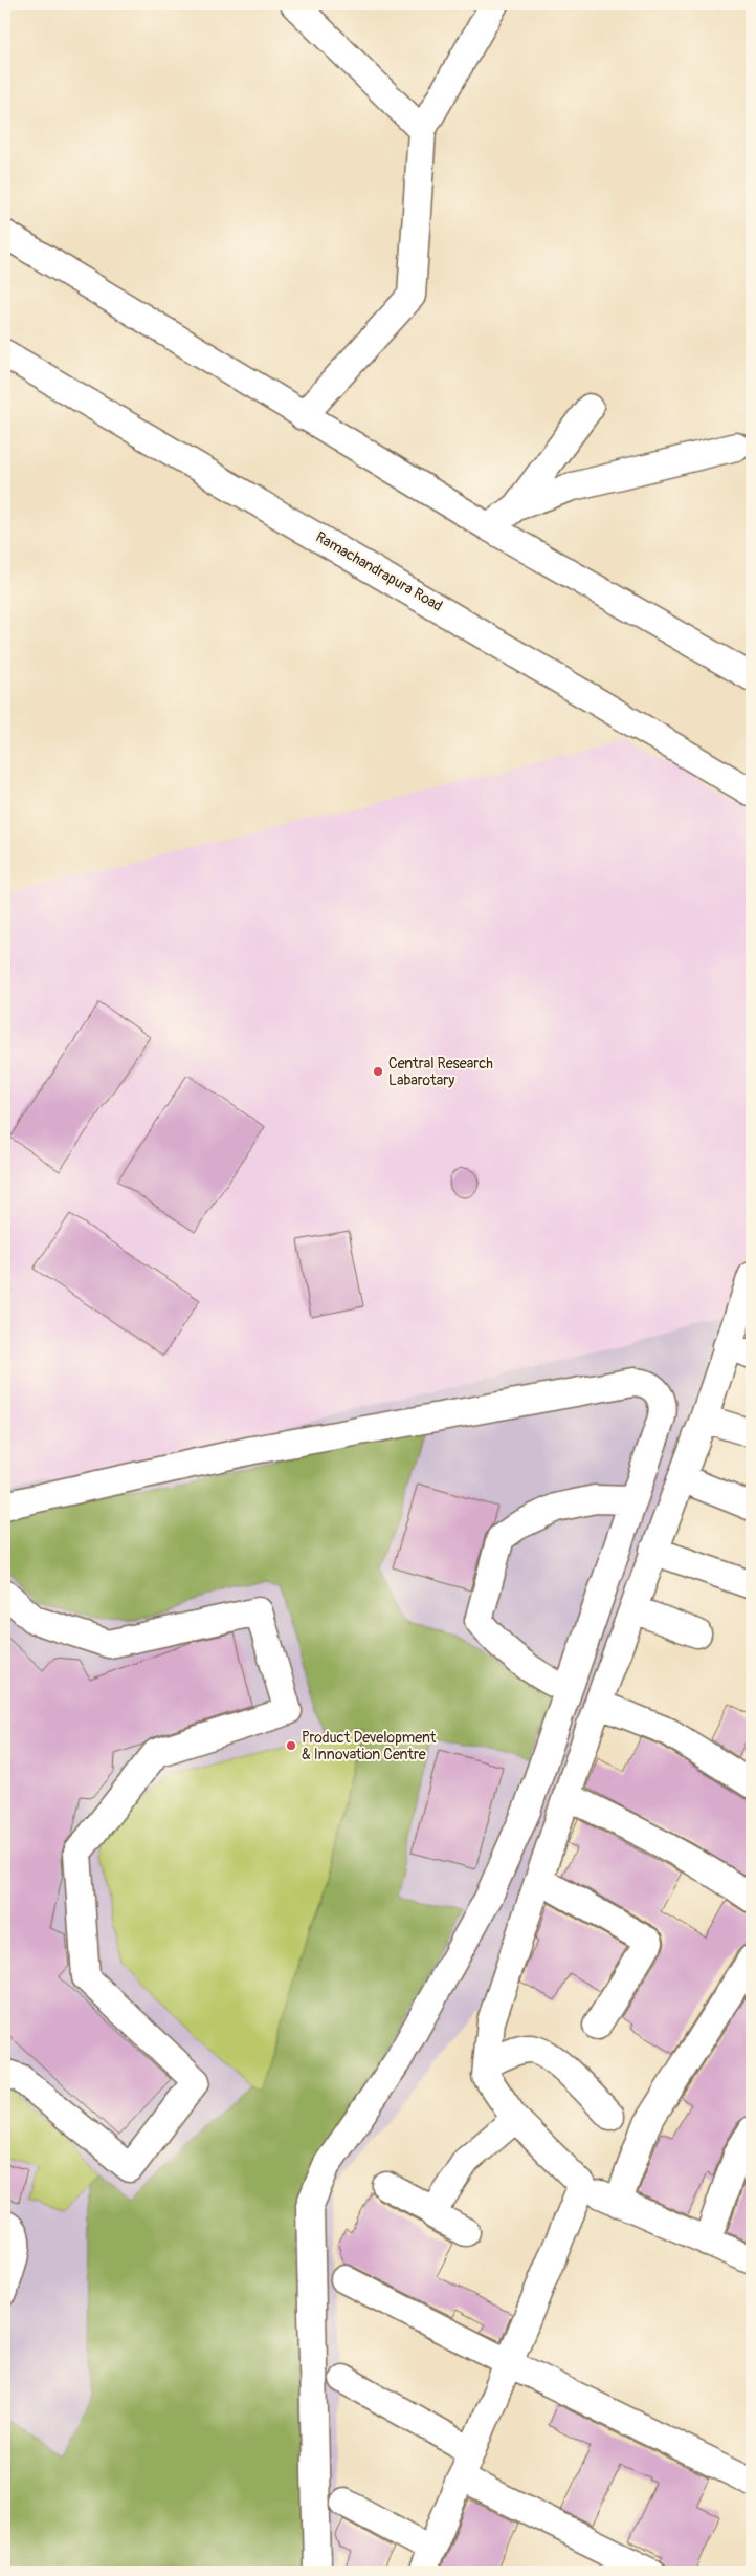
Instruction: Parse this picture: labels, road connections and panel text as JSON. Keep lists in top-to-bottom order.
{
  "streets": {
    "street": ["Ramachandrapura Road"]
  },
  "places": ["Central Research Labarotary", "Product Development & Innovation Centre"]
}
